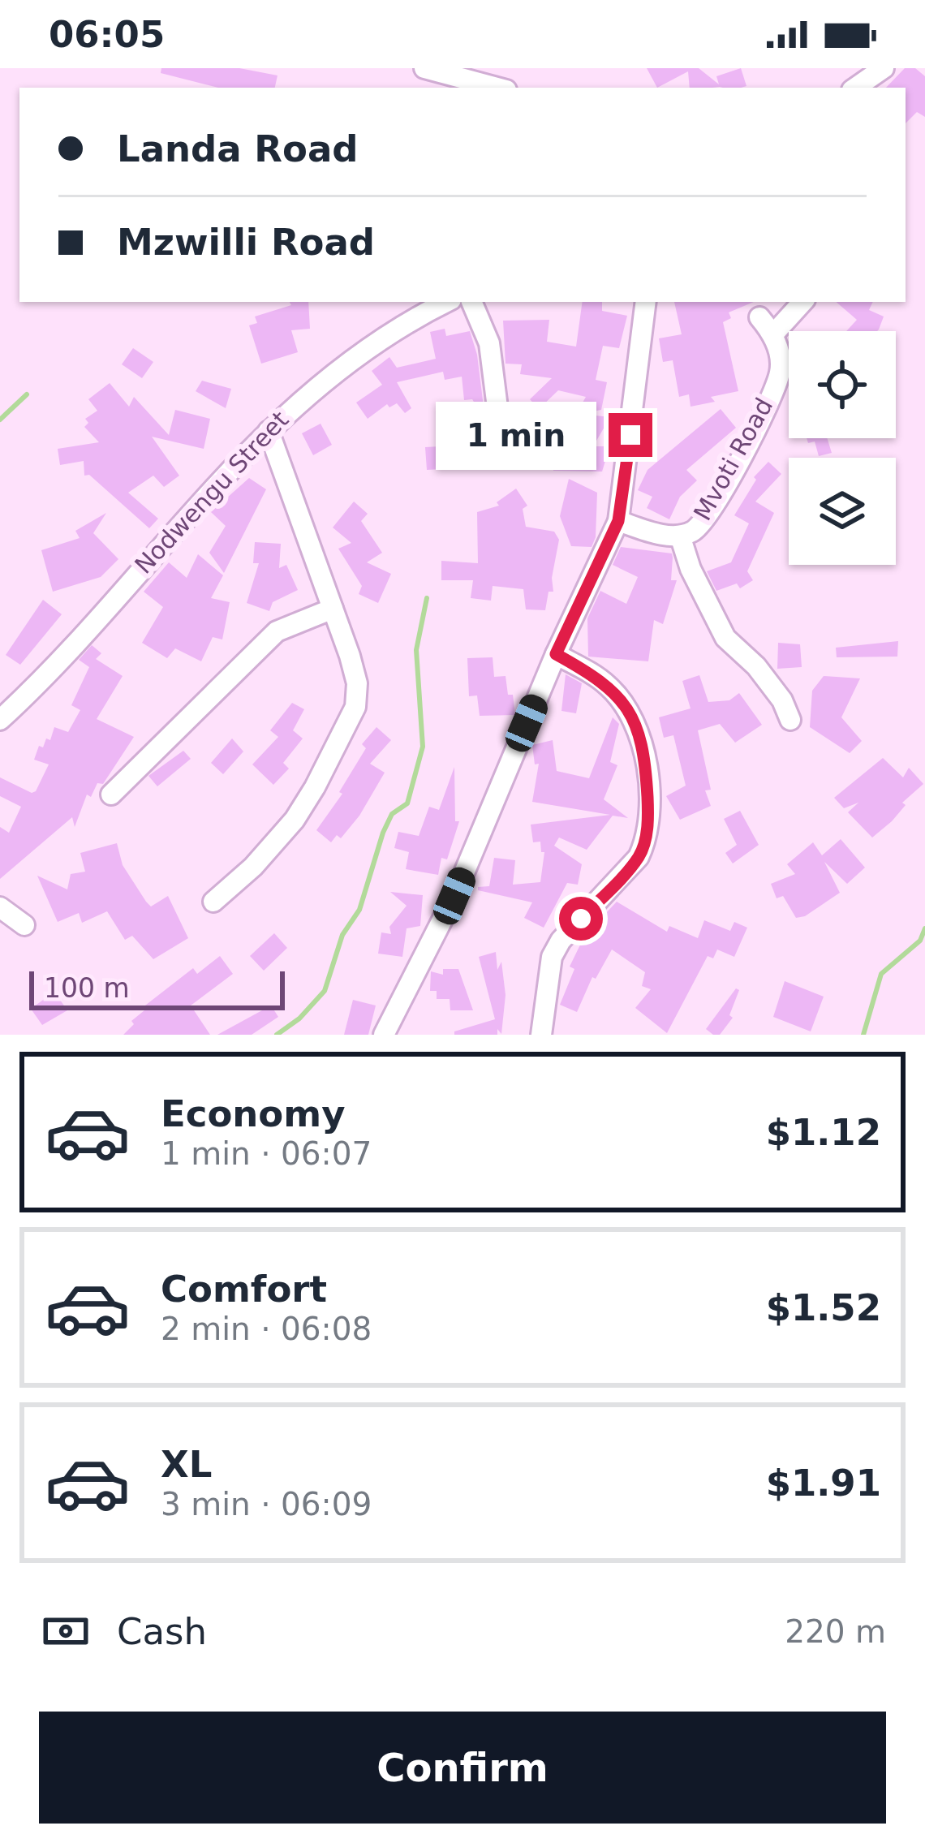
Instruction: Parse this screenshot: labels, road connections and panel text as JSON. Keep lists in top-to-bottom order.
{
  "streets": {
    "street": ["Mvoti Road", "Nodwengu Street"]
  },
  "scale_bar": "100 m",
  "page": {
    "status": "06:05",
    "banner": ["Landa Road", "Mzwilli Road"],
    "bubble": "1 min",
    "scale": "100 m",
    "list": [
      {
        "name": "Economy",
        "note": "1 min · 06:07",
        "value": "$1.12"
      },
      {
        "name": "Comfort",
        "note": "2 min · 06:08",
        "value": "$1.52"
      },
      {
        "name": "XL",
        "note": "3 min · 06:09",
        "value": "$1.91"
      }
    ],
    "pay": ["Cash", "220 m"],
    "buttons": "Confirm"
  }
}
